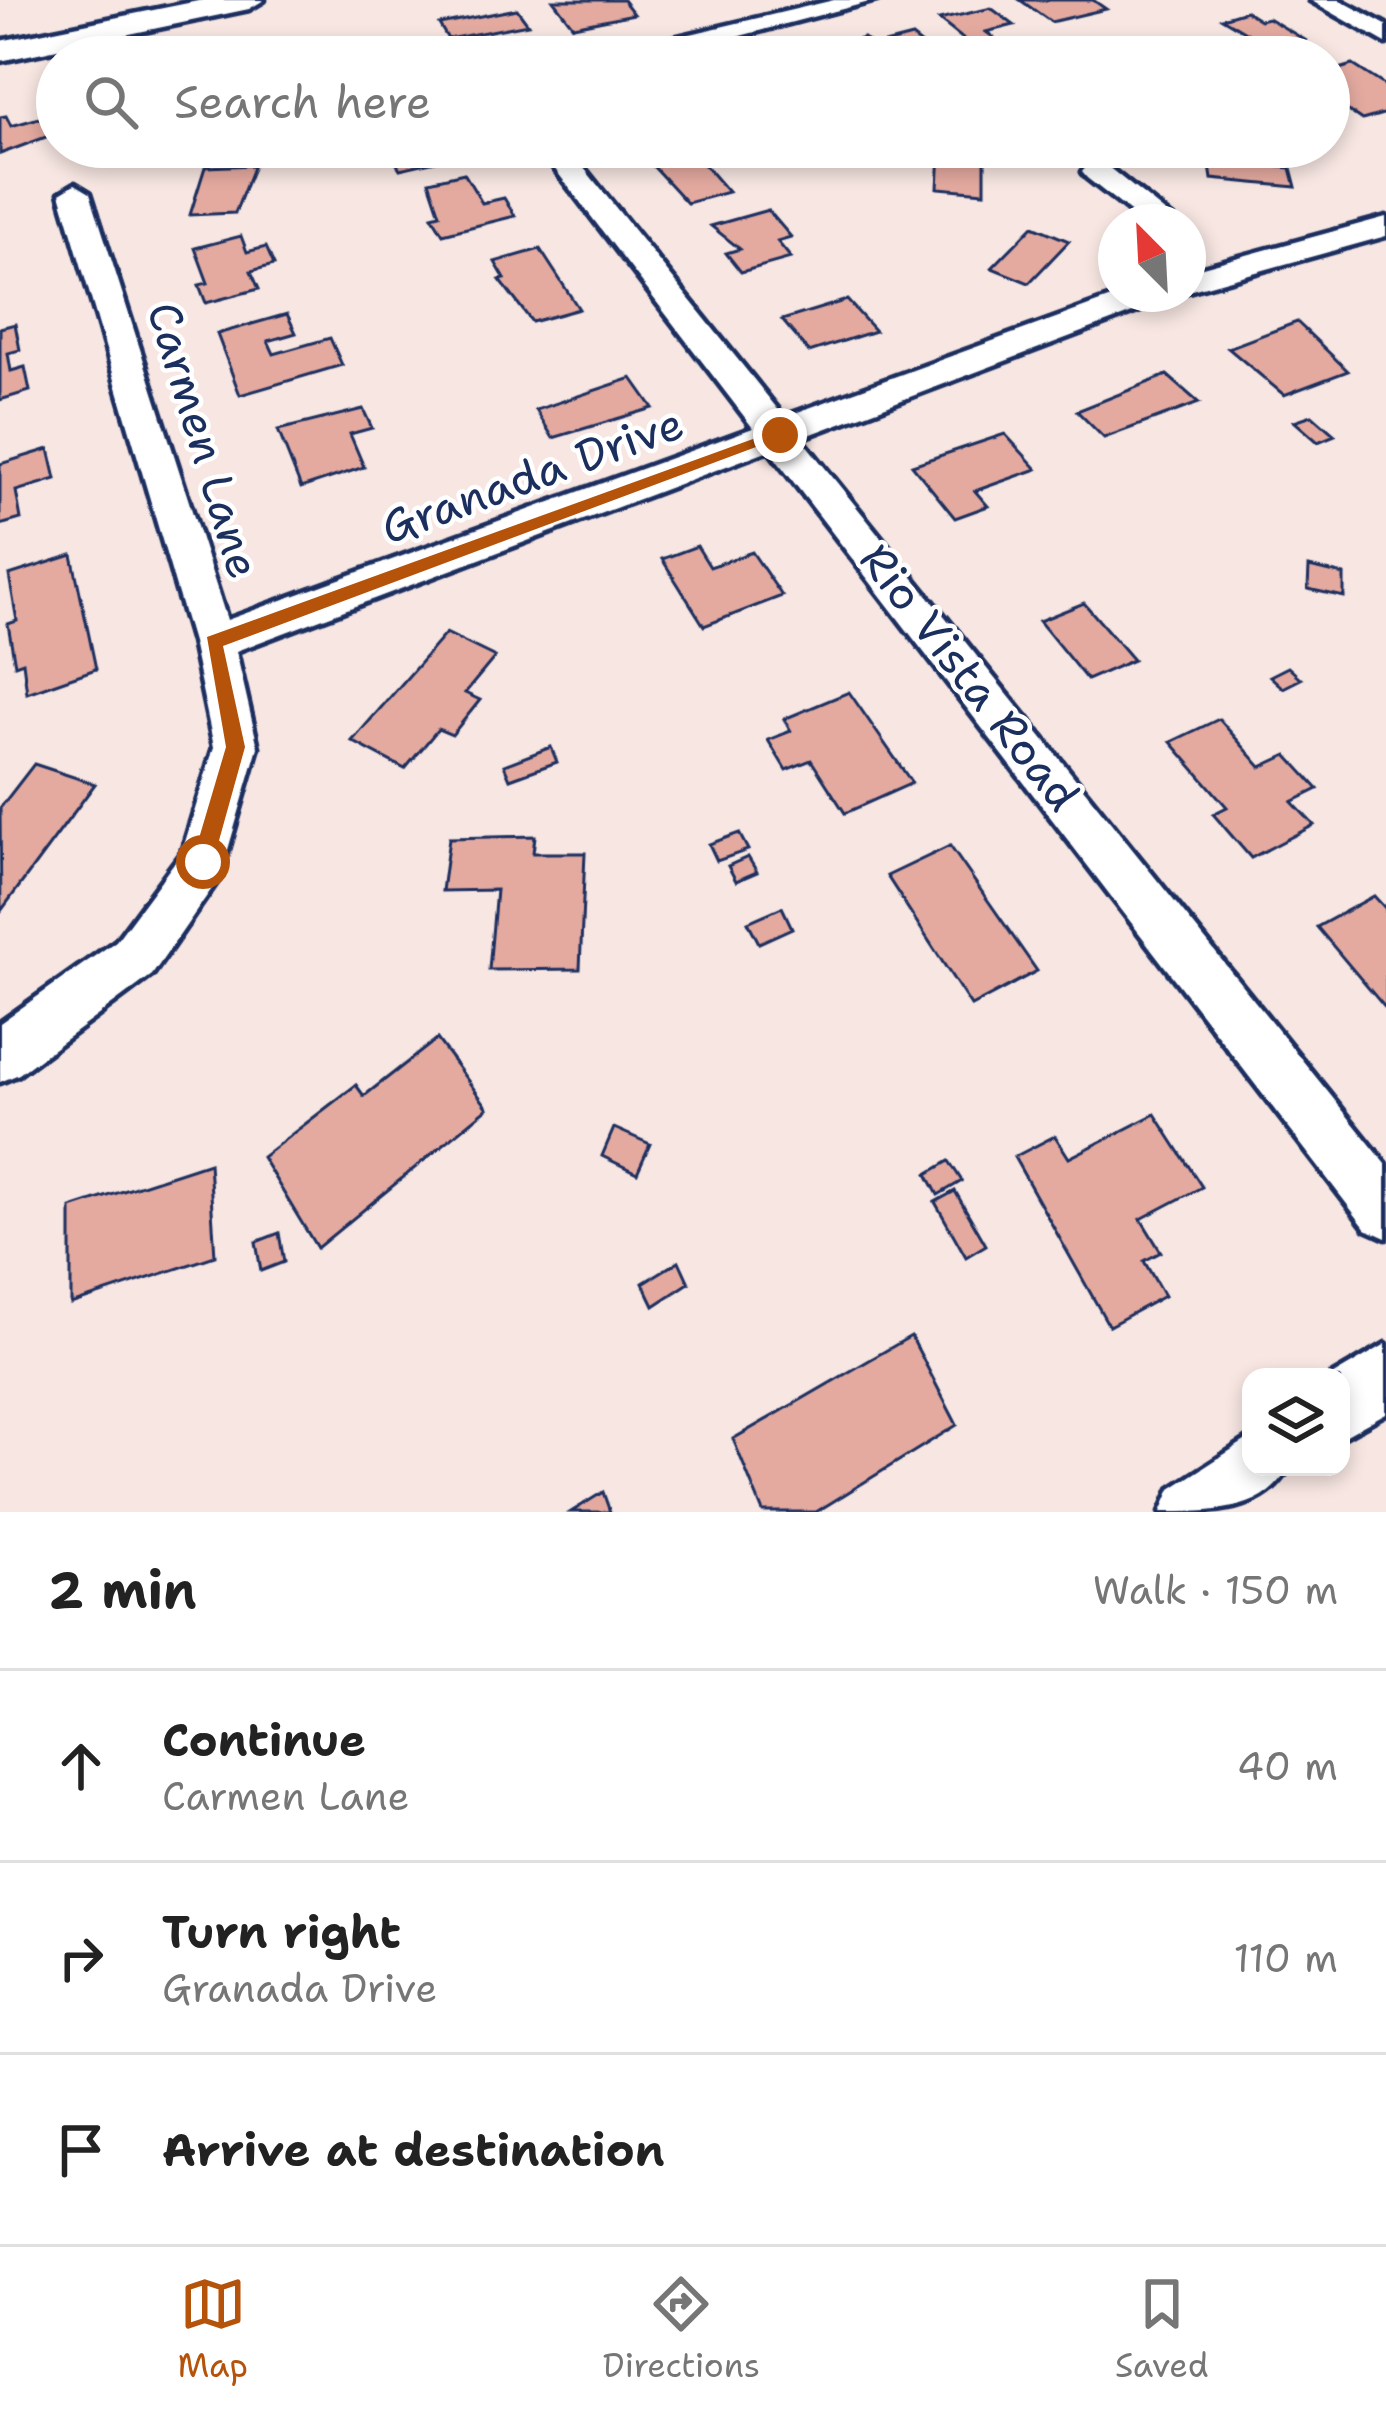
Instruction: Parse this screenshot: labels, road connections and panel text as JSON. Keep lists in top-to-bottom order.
{
  "streets": {
    "street": ["Carmen Lane", "Granada Drive", "Rio Vista Road"]
  },
  "crossings": [
    ["Carmen Lane", "Granada Drive"],
    ["Granada Drive", "Rio Vista Road"]
  ],
  "north": "top left",
  "page": {
    "search": "Search here",
    "heading": ["2 min", "Walk · 150 m"],
    "list": [
      ["Continue", "Carmen Lane", "40 m"],
      ["Turn right", "Granada Drive", "110 m"],
      "Arrive at destination"
    ],
    "nav": ["Map", "Directions", "Saved"]
  }
}
